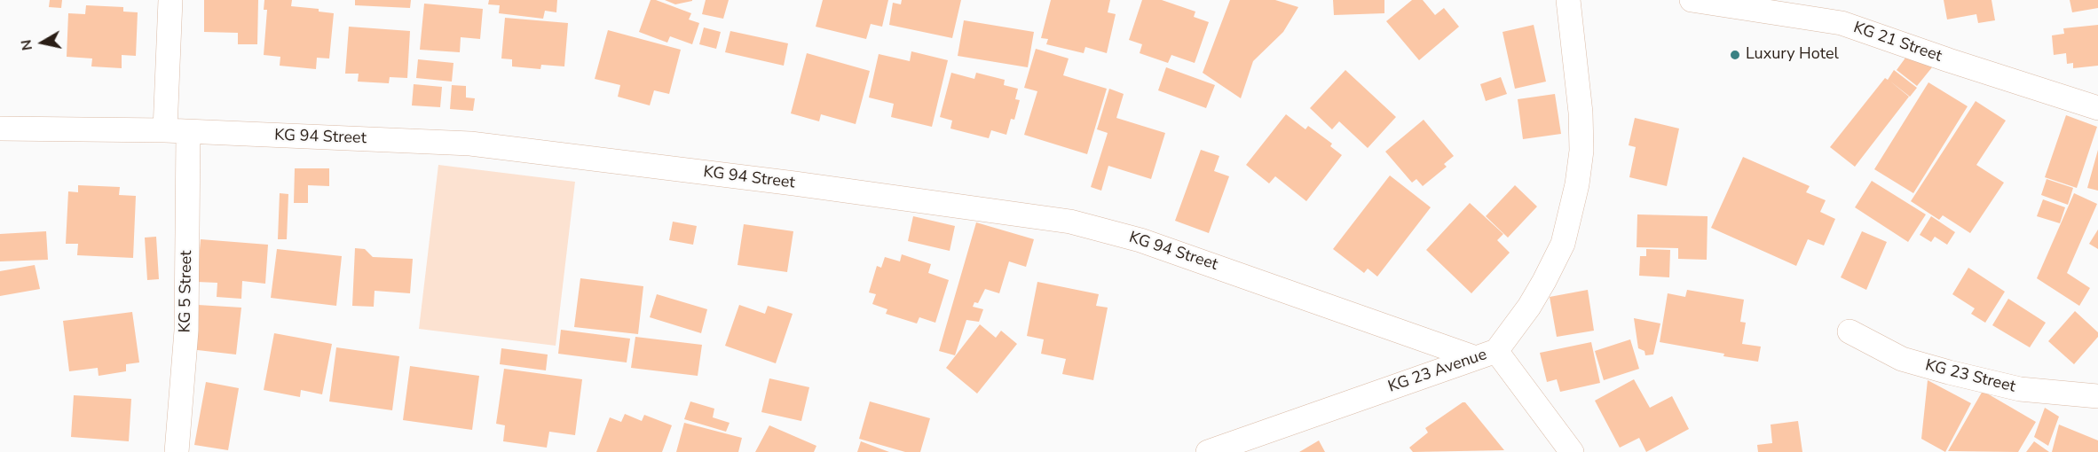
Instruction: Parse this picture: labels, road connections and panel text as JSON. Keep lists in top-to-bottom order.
{
  "streets": {
    "street": [
      "KG 21 Street",
      "KG 94 Street",
      "KG 5 Street",
      "KG 23 Avenue",
      "KG 23 Street"
    ]
  },
  "crossings": [
    ["KG 94 Street", "KG 5 Street"],
    ["KG 94 Street", "KG 23 Avenue"]
  ],
  "places": ["Luxury Hotel"],
  "north": "left"
}
